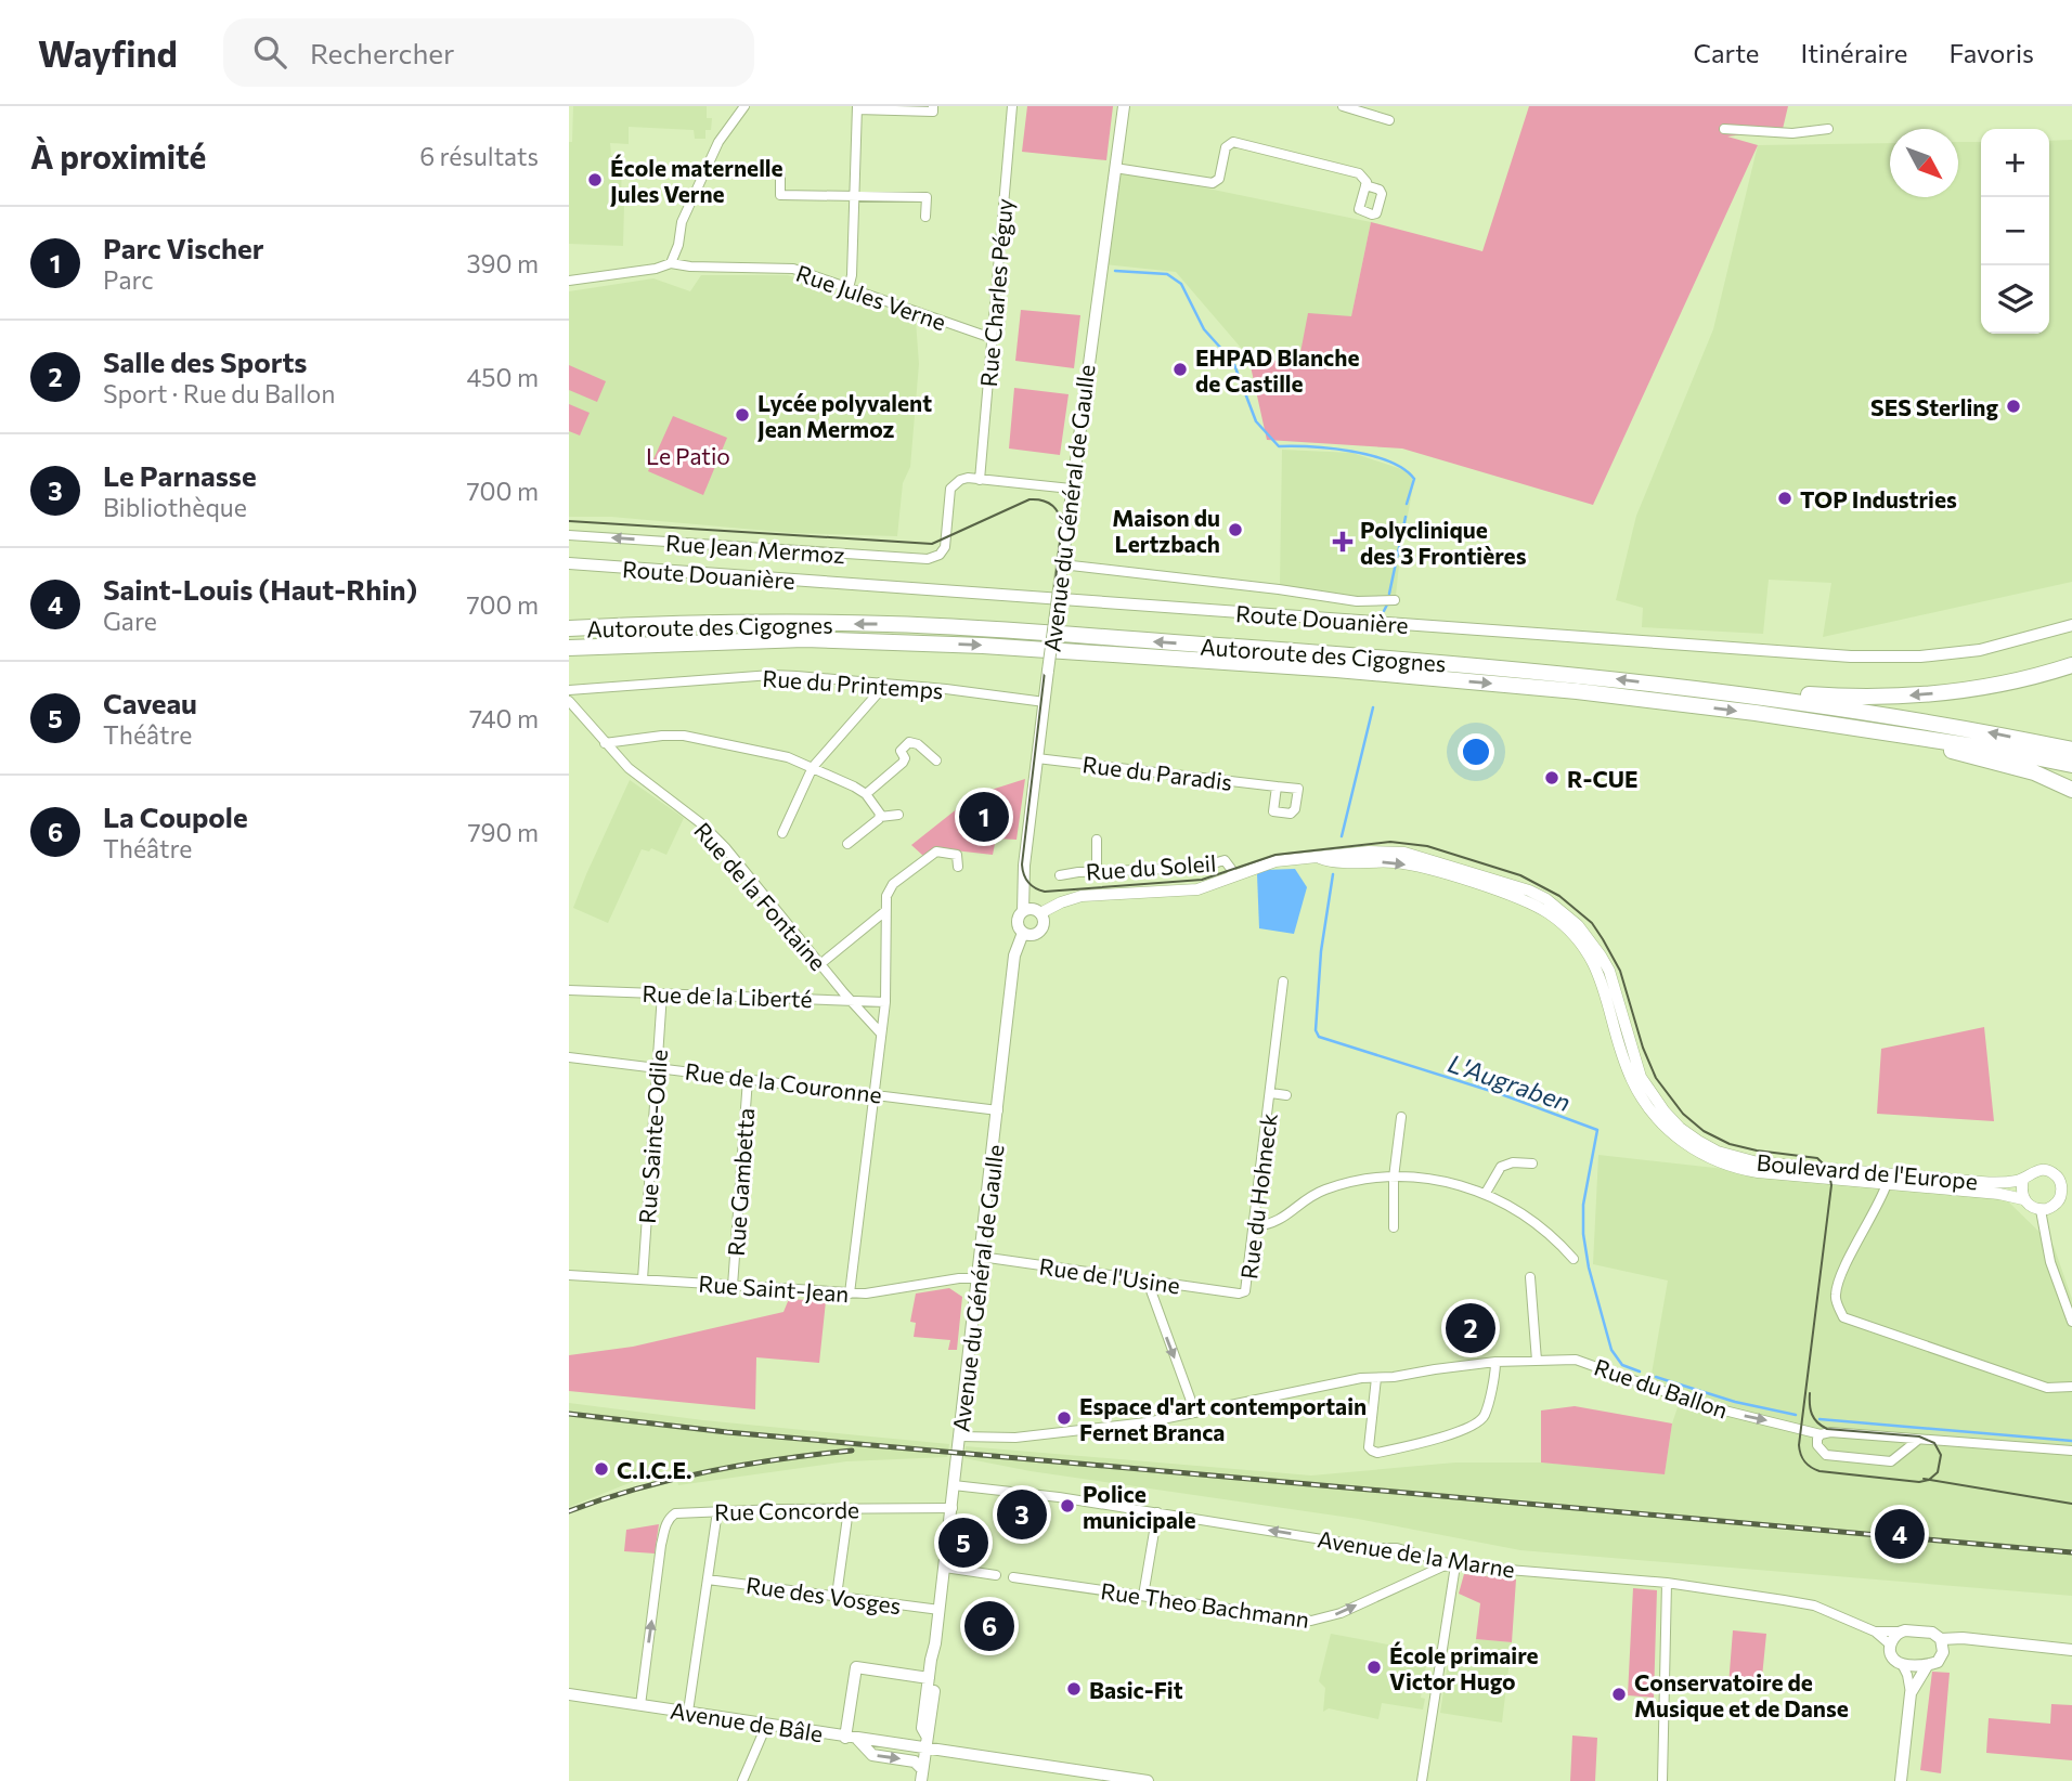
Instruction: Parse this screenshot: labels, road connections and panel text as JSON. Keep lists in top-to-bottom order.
{
  "streets": {
    "highway": ["Autoroute des Cigognes"],
    "main road": ["Avenue du Général de Gaulle", "Route Douanière", "Avenue de Bâle"],
    "street": [
      "Rue Charles Péguy",
      "Rue Jules Verne",
      "Rue Jean Mermoz",
      "Rue du Printemps",
      "Rue du Paradis",
      "Rue du Soleil",
      "Rue de la Fontaine",
      "Rue de la Liberté",
      "Rue de la Couronne",
      "Rue Sainte-Odile",
      "Boulevard de l'Europe",
      "Rue Gambetta",
      "Rue du Hohneck",
      "Rue de l'Usine",
      "Rue Saint-Jean",
      "Rue du Ballon",
      "Rue Concorde",
      "Avenue de la Marne",
      "Rue des Vosges",
      "Rue Theo Bachmann"
    ]
  },
  "crossings": [
    ["Rue Charles Péguy", "Rue Jules Verne"],
    ["Rue Charles Péguy", "Rue Jean Mermoz"],
    ["Avenue du Général de Gaulle", "Rue du Printemps"],
    ["Avenue du Général de Gaulle", "Rue du Paradis"],
    ["Avenue du Général de Gaulle", "Rue de la Couronne"],
    ["Avenue du Général de Gaulle", "Boulevard de l'Europe"],
    ["Avenue du Général de Gaulle", "Rue de l'Usine"],
    ["Avenue du Général de Gaulle", "Rue Saint-Jean"],
    ["Avenue du Général de Gaulle", "Rue du Ballon"],
    ["Avenue du Général de Gaulle", "Rue Concorde"],
    ["Avenue du Général de Gaulle", "Avenue de la Marne"],
    ["Avenue du Général de Gaulle", "Rue des Vosges"],
    ["Avenue du Général de Gaulle", "Avenue de Bâle"],
    ["Rue du Soleil", "Boulevard de l'Europe"],
    ["Rue de la Fontaine", "Rue de la Liberté"],
    ["Rue de la Liberté", "Rue Sainte-Odile"],
    ["Rue de la Couronne", "Rue Sainte-Odile"],
    ["Rue de la Couronne", "Rue Gambetta"],
    ["Rue Sainte-Odile", "Rue Saint-Jean"],
    ["Rue Gambetta", "Rue Saint-Jean"],
    ["Rue du Hohneck", "Rue de l'Usine"],
    ["Rue Concorde", "Avenue de Bâle"],
    ["Avenue de la Marne", "Rue Theo Bachmann"]
  ],
  "one_way": ["Rue Jean Mermoz", "Rue Theo Bachmann"],
  "water": ["L'Augraben"],
  "parks": ["Le Patio"],
  "places": {
    "other": [
      "École maternelle Jules Verne",
      "EHPAD Blanche de Castille",
      "SES Sterling",
      "Lycée polyvalent Jean Mermoz",
      "TOP Industries",
      "Maison du Lertzbach",
      "R-CUE",
      "Espace d'art contemportain Fernet Branca",
      "C.I.C.E.",
      "Police municipale",
      "École primaire Victor Hugo",
      "Basic-Fit",
      "Conservatoire de Musique et de Danse"
    ],
    "health": ["Polyclinique des 3 Frontières"]
  },
  "north": "bottom right",
  "page": {
    "header": "Wayfind",
    "search": "Rechercher",
    "nav": ["Carte", "Itinéraire", "Favoris"],
    "heading": ["À proximité", "6 résultats"],
    "map_buttons": ["+", "−"],
    "list": [
      {
        "mark": "1",
        "name": "Parc Vischer",
        "note": "Parc",
        "value": "390 m"
      },
      {
        "mark": "2",
        "name": "Salle des Sports",
        "note": "Sport · Rue du Ballon",
        "value": "450 m"
      },
      {
        "mark": "3",
        "name": "Le Parnasse",
        "note": "Bibliothèque",
        "value": "700 m"
      },
      {
        "mark": "4",
        "name": "Saint-Louis (Haut-Rhin)",
        "note": "Gare",
        "value": "700 m"
      },
      {
        "mark": "5",
        "name": "Caveau",
        "note": "Théâtre",
        "value": "740 m"
      },
      {
        "mark": "6",
        "name": "La Coupole",
        "note": "Théâtre",
        "value": "790 m"
      }
    ],
    "pins": [
      "1",
      "2",
      "3",
      "4",
      "5",
      "6"
    ]
  }
}
